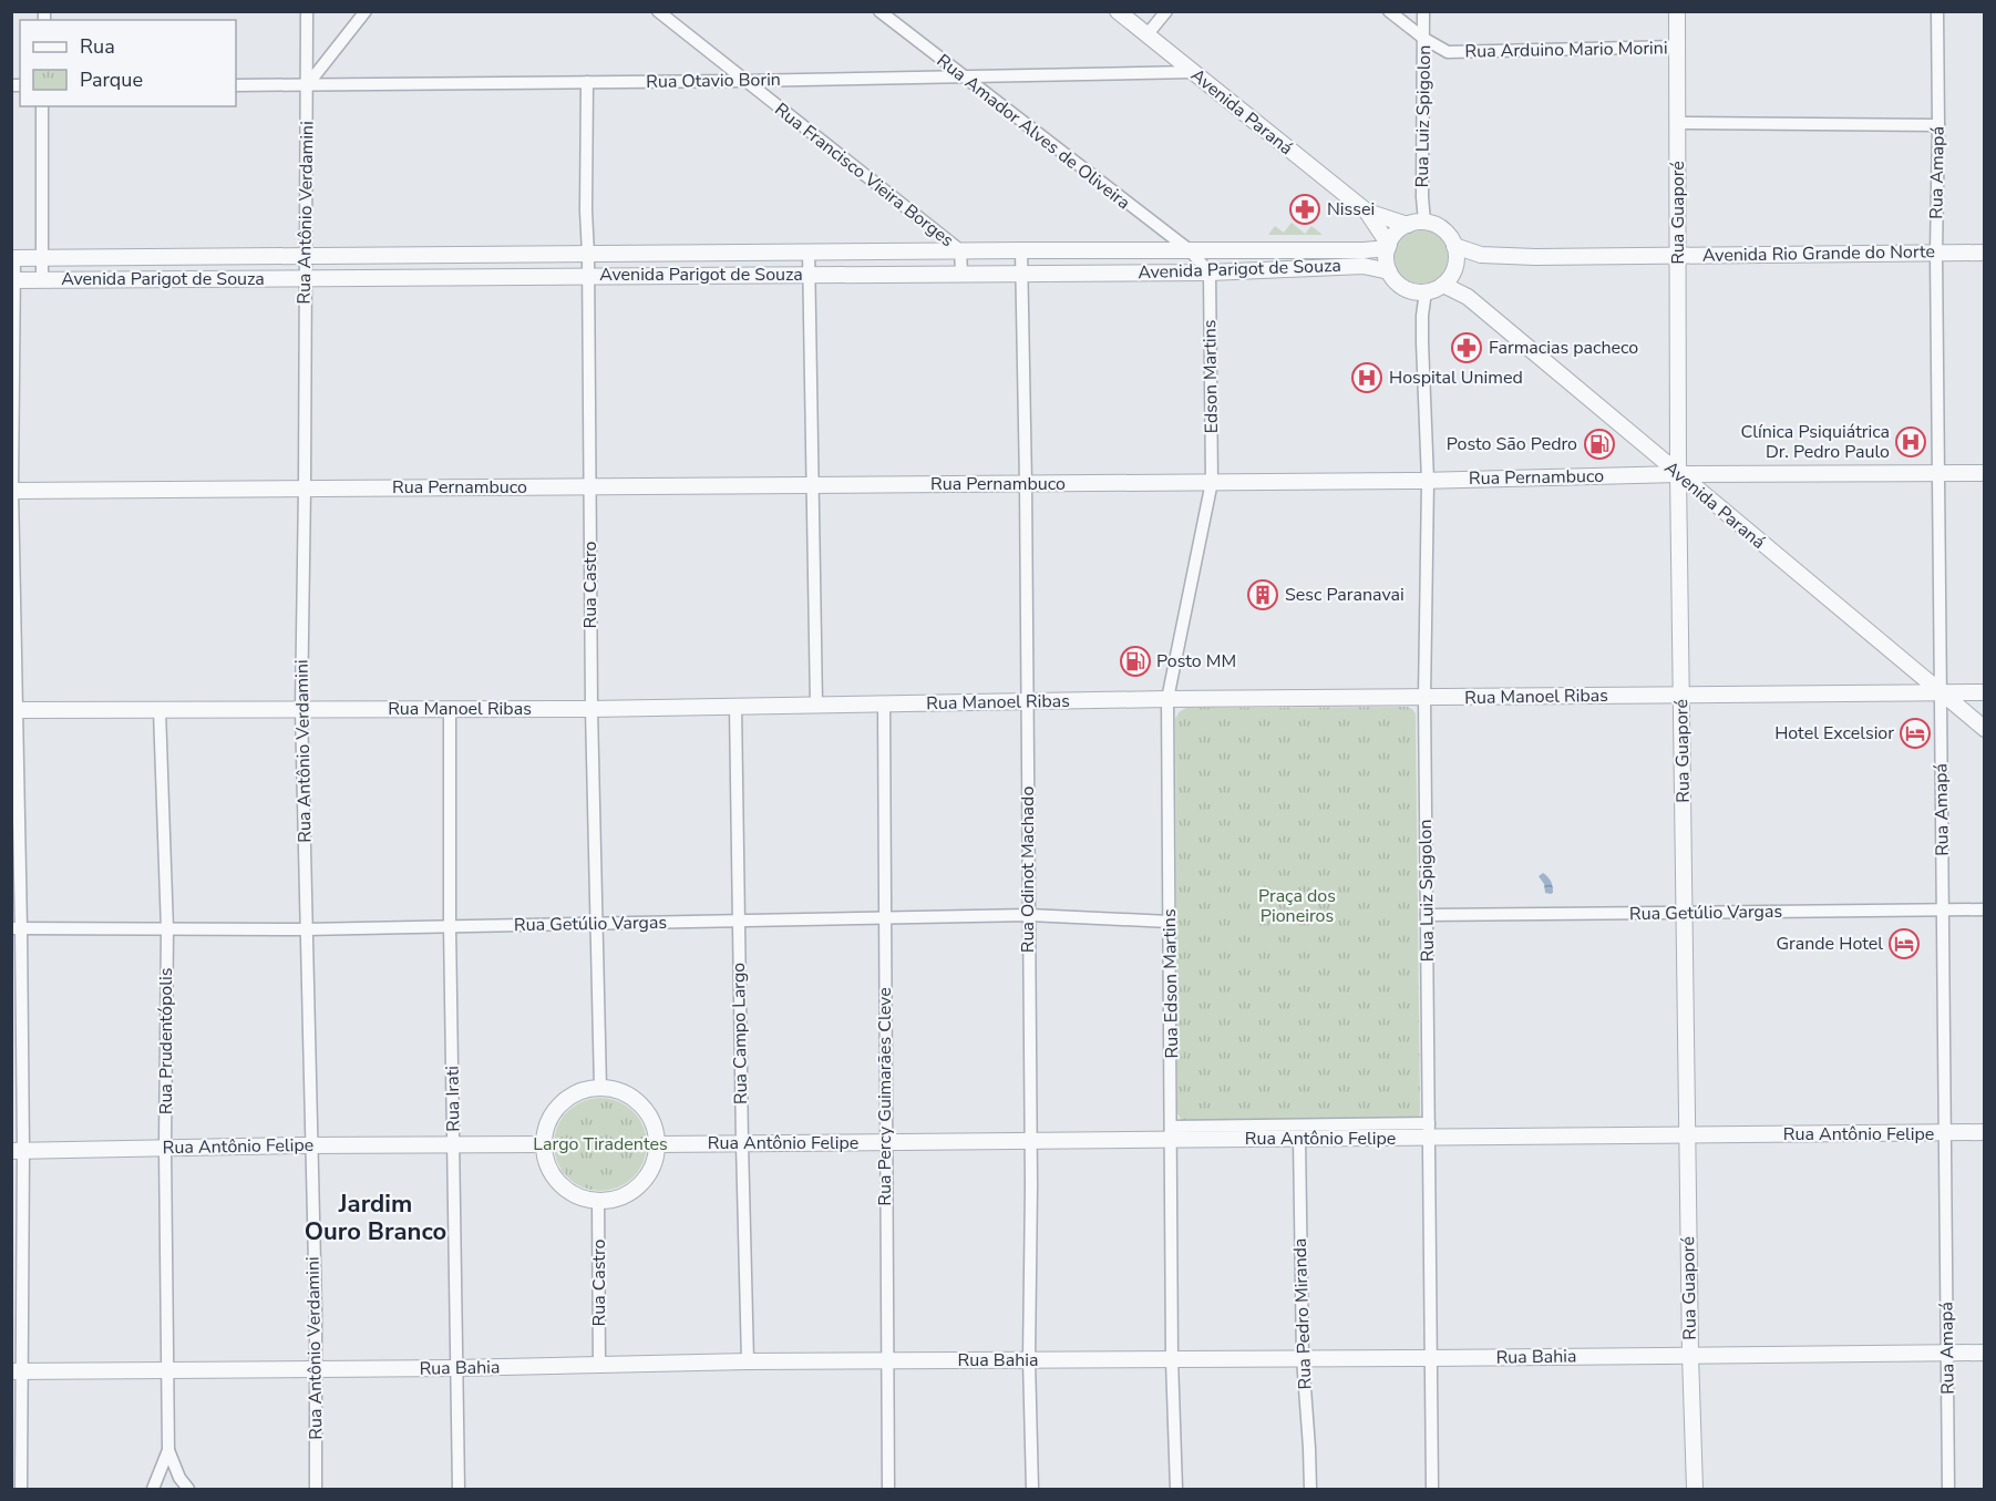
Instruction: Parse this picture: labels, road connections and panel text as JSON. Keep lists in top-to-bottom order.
{
  "streets": {
    "street": [
      "Rua Arduino Mario Morini",
      "Rua Otavio Borin",
      "Avenida Paraná",
      "Rua Luiz Spigolon",
      "Rua Amador Alves de Oliveira",
      "Rua Amapá",
      "Rua Francisco Vieira Borges",
      "Rua Antônio Verdamini",
      "Rua Guaporé",
      "Avenida Rio Grande do Norte",
      "Avenida Parigot de Souza",
      "Edson Martins",
      "Rua Pernambuco",
      "Rua Castro",
      "Rua Manoel Ribas",
      "Rua Odinot Machado",
      "Rua Getúlio Vargas",
      "Rua Edson Martins",
      "Rua Campo Largo",
      "Rua Prudentópolis",
      "Rua Percy Guimarães Cleve",
      "Rua Irati",
      "Rua Antônio Felipe",
      "Rua Pedro Miranda",
      "Rua Bahia"
    ]
  },
  "crossings": [
    ["Rua Arduino Mario Morini", "Rua Luiz Spigolon"],
    ["Rua Arduino Mario Morini", "Rua Guaporé"],
    ["Rua Otavio Borin", "Avenida Paraná"],
    ["Rua Otavio Borin", "Rua Amador Alves de Oliveira"],
    ["Rua Otavio Borin", "Rua Francisco Vieira Borges"],
    ["Rua Otavio Borin", "Rua Antônio Verdamini"],
    ["Rua Otavio Borin", "Rua Castro"],
    ["Avenida Paraná", "Rua Luiz Spigolon"],
    ["Avenida Paraná", "Rua Amapá"],
    ["Avenida Paraná", "Rua Guaporé"],
    ["Avenida Paraná", "Avenida Rio Grande do Norte"],
    ["Avenida Paraná", "Avenida Parigot de Souza"],
    ["Avenida Paraná", "Rua Pernambuco"],
    ["Avenida Paraná", "Rua Manoel Ribas"],
    ["Rua Luiz Spigolon", "Avenida Rio Grande do Norte"],
    ["Rua Luiz Spigolon", "Avenida Parigot de Souza"],
    ["Rua Luiz Spigolon", "Rua Pernambuco"],
    ["Rua Luiz Spigolon", "Rua Manoel Ribas"],
    ["Rua Luiz Spigolon", "Rua Getúlio Vargas"],
    ["Rua Luiz Spigolon", "Rua Antônio Felipe"],
    ["Rua Luiz Spigolon", "Rua Bahia"],
    ["Rua Amador Alves de Oliveira", "Avenida Parigot de Souza"],
    ["Rua Amador Alves de Oliveira", "Edson Martins"],
    ["Rua Amapá", "Avenida Rio Grande do Norte"],
    ["Rua Amapá", "Rua Pernambuco"],
    ["Rua Amapá", "Rua Manoel Ribas"],
    ["Rua Amapá", "Rua Getúlio Vargas"],
    ["Rua Amapá", "Rua Antônio Felipe"],
    ["Rua Amapá", "Rua Bahia"],
    ["Rua Francisco Vieira Borges", "Avenida Parigot de Souza"],
    ["Rua Antônio Verdamini", "Avenida Parigot de Souza"],
    ["Rua Antônio Verdamini", "Rua Pernambuco"],
    ["Rua Antônio Verdamini", "Rua Manoel Ribas"],
    ["Rua Antônio Verdamini", "Rua Getúlio Vargas"],
    ["Rua Antônio Verdamini", "Rua Antônio Felipe"],
    ["Rua Antônio Verdamini", "Rua Bahia"],
    ["Rua Guaporé", "Avenida Rio Grande do Norte"],
    ["Rua Guaporé", "Rua Pernambuco"],
    ["Rua Guaporé", "Rua Manoel Ribas"],
    ["Rua Guaporé", "Rua Getúlio Vargas"],
    ["Rua Guaporé", "Rua Antônio Felipe"],
    ["Rua Guaporé", "Rua Bahia"],
    ["Avenida Rio Grande do Norte", "Avenida Parigot de Souza"],
    ["Avenida Parigot de Souza", "Edson Martins"],
    ["Avenida Parigot de Souza", "Rua Castro"],
    ["Avenida Parigot de Souza", "Rua Odinot Machado"],
    ["Edson Martins", "Rua Pernambuco"],
    ["Edson Martins", "Rua Edson Martins"],
    ["Rua Pernambuco", "Rua Castro"],
    ["Rua Pernambuco", "Rua Odinot Machado"],
    ["Rua Pernambuco", "Rua Edson Martins"],
    ["Rua Castro", "Rua Manoel Ribas"],
    ["Rua Castro", "Rua Getúlio Vargas"],
    ["Rua Castro", "Rua Antônio Felipe"],
    ["Rua Castro", "Rua Bahia"],
    ["Rua Manoel Ribas", "Rua Odinot Machado"],
    ["Rua Manoel Ribas", "Rua Edson Martins"],
    ["Rua Manoel Ribas", "Rua Campo Largo"],
    ["Rua Manoel Ribas", "Rua Prudentópolis"],
    ["Rua Manoel Ribas", "Rua Percy Guimarães Cleve"],
    ["Rua Manoel Ribas", "Rua Irati"],
    ["Rua Odinot Machado", "Rua Getúlio Vargas"],
    ["Rua Odinot Machado", "Rua Antônio Felipe"],
    ["Rua Odinot Machado", "Rua Bahia"],
    ["Rua Getúlio Vargas", "Rua Edson Martins"],
    ["Rua Getúlio Vargas", "Rua Campo Largo"],
    ["Rua Getúlio Vargas", "Rua Prudentópolis"],
    ["Rua Getúlio Vargas", "Rua Percy Guimarães Cleve"],
    ["Rua Getúlio Vargas", "Rua Irati"],
    ["Rua Edson Martins", "Rua Antônio Felipe"],
    ["Rua Edson Martins", "Rua Bahia"],
    ["Rua Campo Largo", "Rua Antônio Felipe"],
    ["Rua Campo Largo", "Rua Bahia"],
    ["Rua Prudentópolis", "Rua Antônio Felipe"],
    ["Rua Prudentópolis", "Rua Bahia"],
    ["Rua Percy Guimarães Cleve", "Rua Antônio Felipe"],
    ["Rua Percy Guimarães Cleve", "Rua Bahia"],
    ["Rua Irati", "Rua Antônio Felipe"],
    ["Rua Irati", "Rua Bahia"],
    ["Rua Antônio Felipe", "Rua Pedro Miranda"],
    ["Rua Pedro Miranda", "Rua Bahia"]
  ],
  "districts": ["Jardim Ouro Branco"],
  "parks": ["Praça dos Pioneiros", "Largo Tiradentes"],
  "places": {
    "pharmacy": ["Nissei", "Farmacias pacheco"],
    "hospital": ["Hospital Unimed", "Clínica Psiquiátrica Dr. Pedro Paulo"],
    "fuel station": ["Posto São Pedro", "Posto MM"],
    "building": ["Sesc Paranavai"],
    "hotel": ["Hotel Excelsior", "Grande Hotel"]
  },
  "legend": ["Rua", "Parque"]
}
